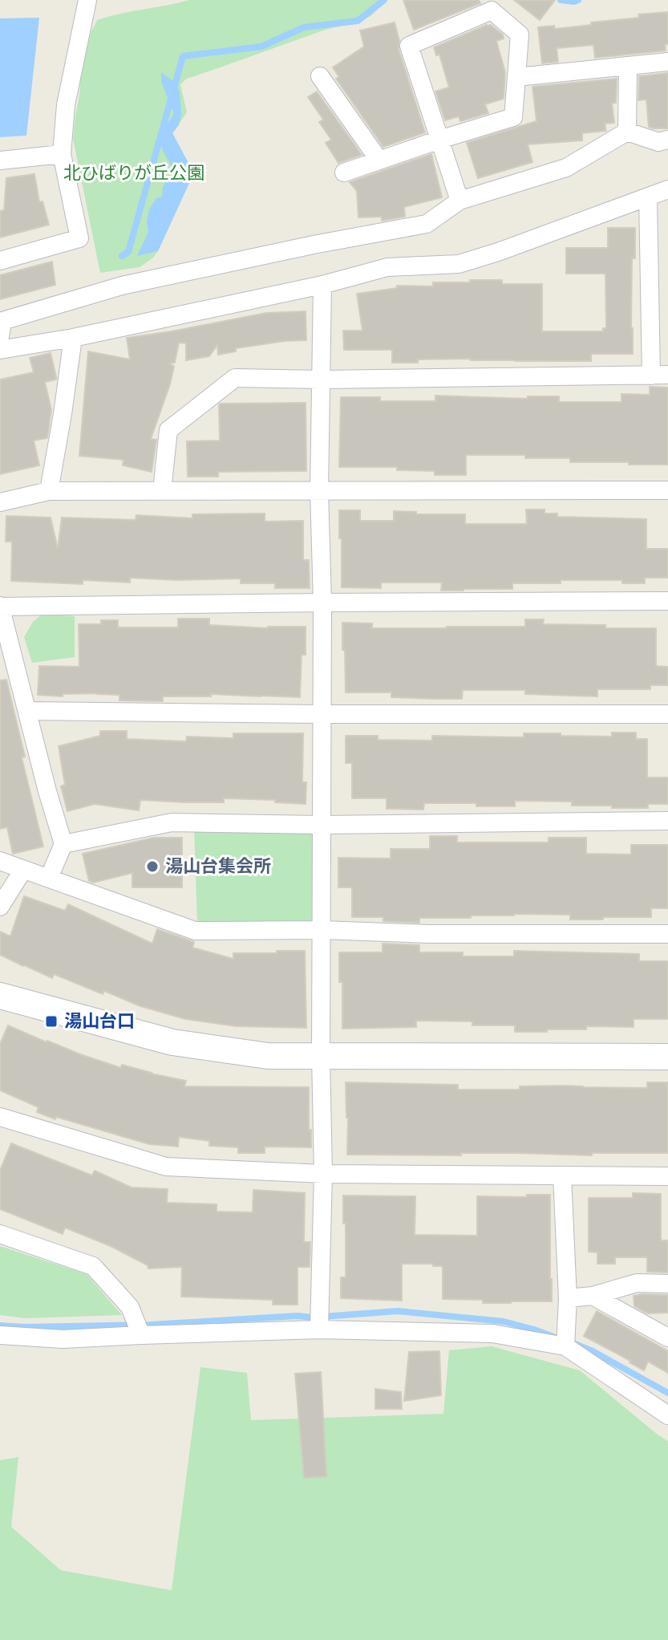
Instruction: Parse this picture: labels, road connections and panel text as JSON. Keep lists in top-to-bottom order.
{
  "parks": ["北ひばりが丘公園"],
  "places": {
    "other": ["湯山台集会所"],
    "transit": ["湯山台口"]
  }
}
